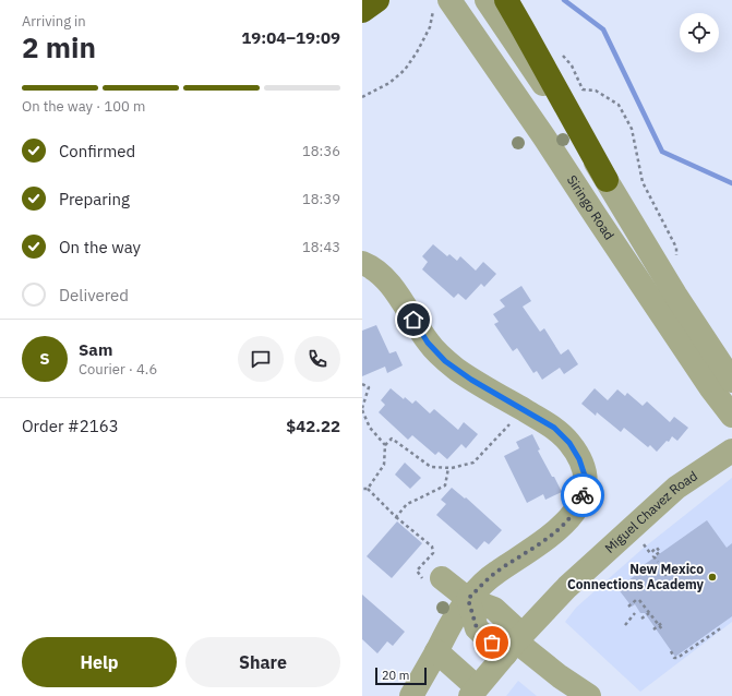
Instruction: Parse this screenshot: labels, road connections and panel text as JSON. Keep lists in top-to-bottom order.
{
  "streets": {
    "street": ["Siringo Road", "Miguel Chavez Road"]
  },
  "places": ["New Mexico Connections Academy"],
  "scale_bar": "20 m",
  "page": {
    "heading": ["2 min", "Arriving in", "19:04–19:09"],
    "panel": [
      "Sam",
      "Courier · 4.6",
      "Order #2163",
      "$42.22"
    ],
    "bar": "On the way · 100 m",
    "list": [
      ["Confirmed", "18:36"],
      ["Preparing", "18:39"],
      ["On the way", "18:43"],
      "Delivered"
    ],
    "round": "S",
    "buttons": ["Help", "Share"],
    "scale": "20 m"
  }
}
